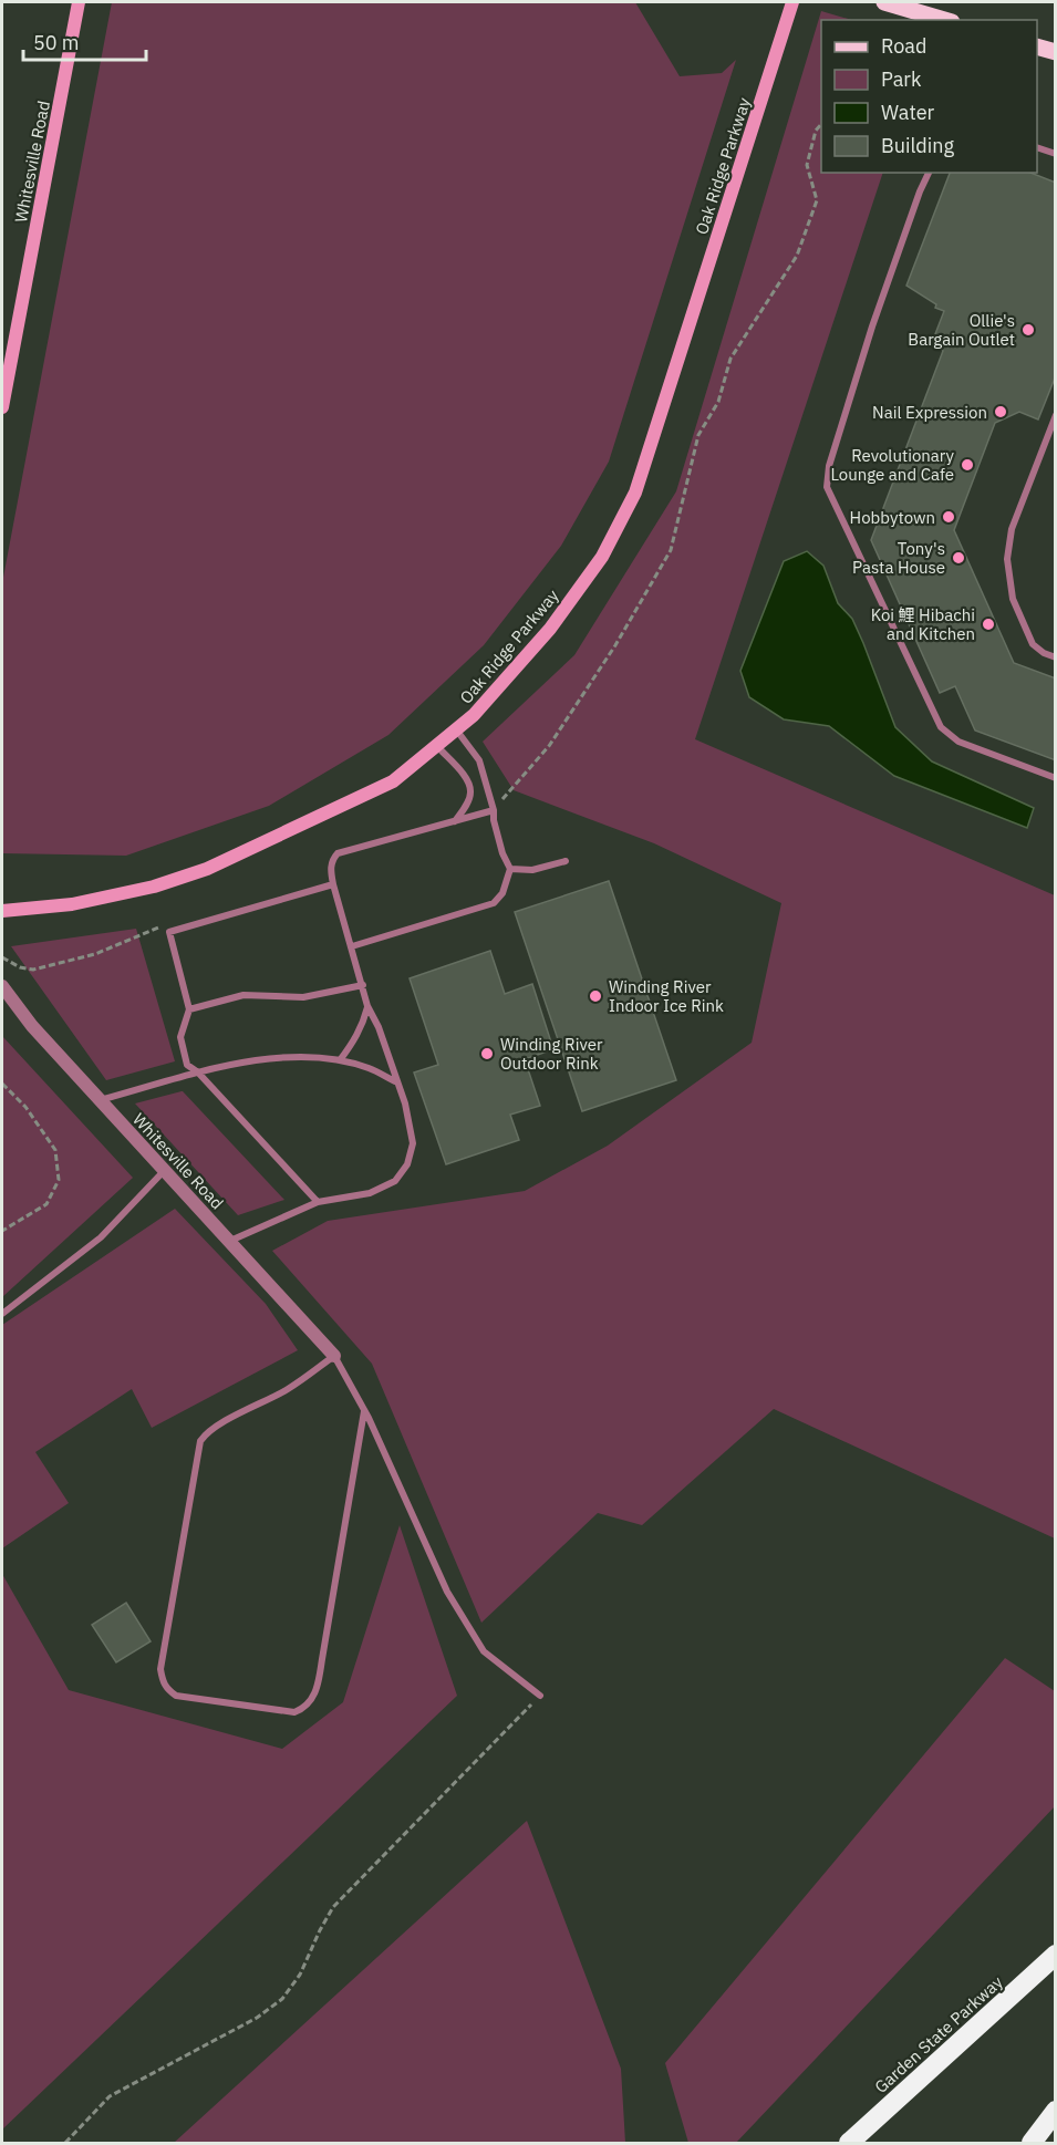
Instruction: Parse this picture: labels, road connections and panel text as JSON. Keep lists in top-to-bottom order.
{
  "streets": {
    "highway": ["Garden State Parkway"],
    "street": ["Whitesville Road", "Oak Ridge Parkway"]
  },
  "places": [
    "Ollie's Bargain Outlet",
    "Nail Expression",
    "Revolutionary Lounge and Cafe",
    "Hobbytown",
    "Tony's Pasta House",
    "Koi 鯉 Hibachi and Kitchen",
    "Winding River Indoor Ice Rink",
    "Winding River Outdoor Rink"
  ],
  "legend": [
    "Road",
    "Park",
    "Water",
    "Building"
  ],
  "scale_bar": "50 m"
}
